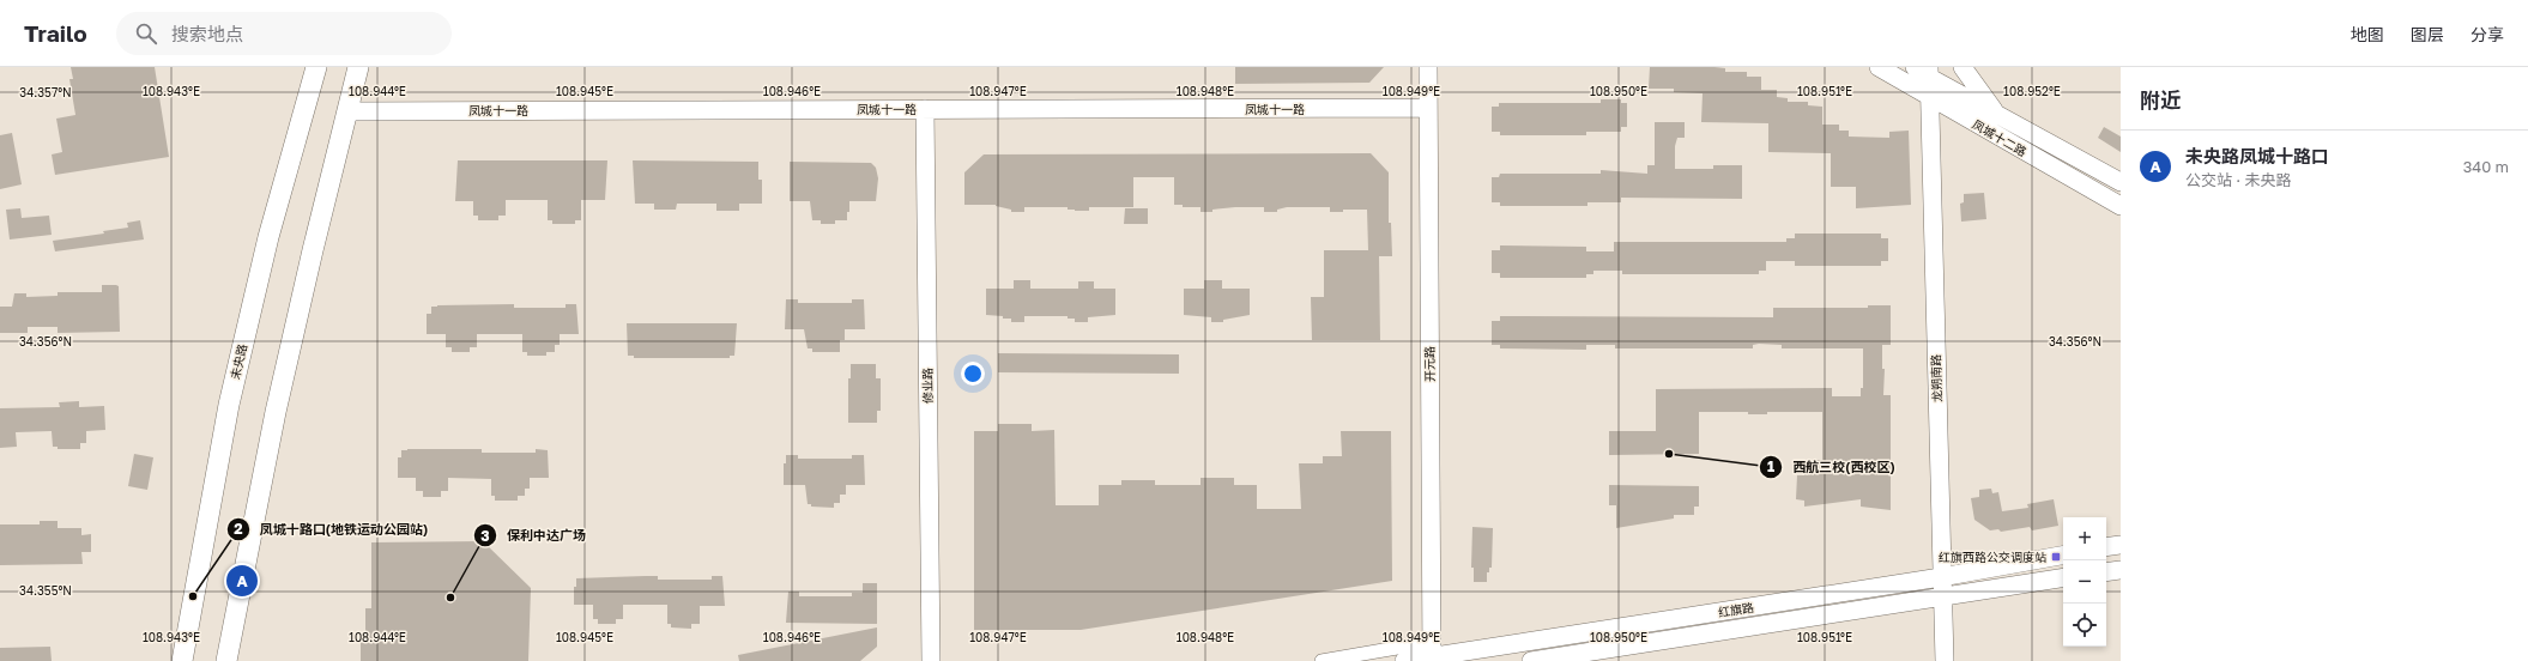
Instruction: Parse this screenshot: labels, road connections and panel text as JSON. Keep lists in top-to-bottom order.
{
  "streets": {
    "main road": ["未央路"],
    "street": [
      "凤城十一路",
      "凤城十二路",
      "开元路",
      "龙朔南路",
      "修业路",
      "红旗路"
    ]
  },
  "crossings": [
    ["凤城十一路", "开元路"],
    ["凤城十一路", "修业路"],
    ["凤城十二路", "龙朔南路"],
    ["开元路", "红旗路"],
    ["龙朔南路", "红旗路"]
  ],
  "places": {
    "other": ["西航三校(西校区)", "凤城十路口(地铁运动公园站)", "保利中达广场"],
    "transit": ["红旗西路公交调度站"]
  },
  "page": {
    "header": "Trailo",
    "search": "搜索地点",
    "nav": ["地图", "图层", "分享"],
    "heading": "附近",
    "list": [
      {
        "mark": "A",
        "name": "未央路凤城十路口",
        "note": "公交站 · 未央路",
        "value": "340 m"
      }
    ],
    "map_buttons": ["+", "−"],
    "pins": "A"
  },
  "coordinates": [
    "108.943°E",
    "108.944°E",
    "108.945°E",
    "108.946°E",
    "108.947°E",
    "108.948°E",
    "108.949°E",
    "108.950°E",
    "108.951°E",
    "108.952°E",
    "34.357°N",
    "34.356°N",
    "34.355°N"
  ]
}
